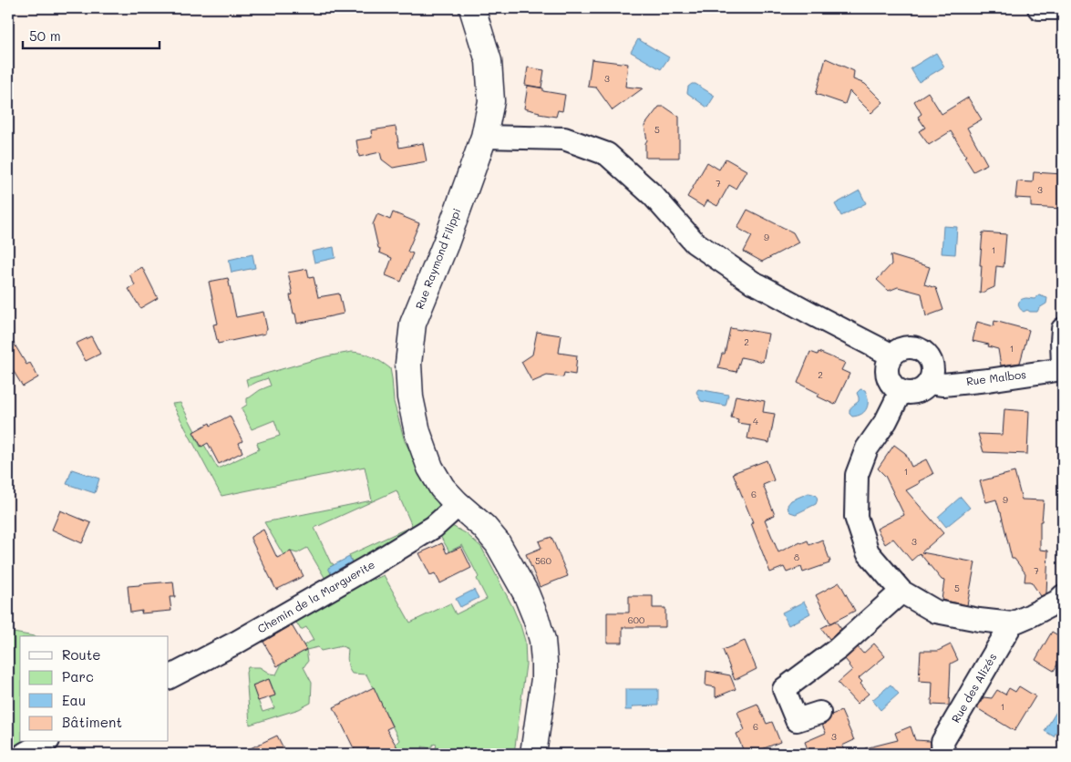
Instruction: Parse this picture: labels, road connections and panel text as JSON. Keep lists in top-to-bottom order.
{
  "streets": {
    "street": [
      "Rue Raymond Filippi",
      "Rue Malbos",
      "Chemin de la Marguerite",
      "Rue des Alizés"
    ]
  },
  "crossings": [
    ["Rue Raymond Filippi", "Chemin de la Marguerite"]
  ],
  "house_numbers": [
    "3",
    "5",
    "7",
    "3",
    "9",
    "1",
    "2",
    "1",
    "2",
    "4",
    "1",
    "6",
    "9",
    "3",
    "8",
    "560",
    "7",
    "5",
    "600",
    "1",
    "6",
    "3"
  ],
  "legend": [
    "Route",
    "Parc",
    "Eau",
    "Bâtiment"
  ],
  "scale_bar": "50 m"
}
